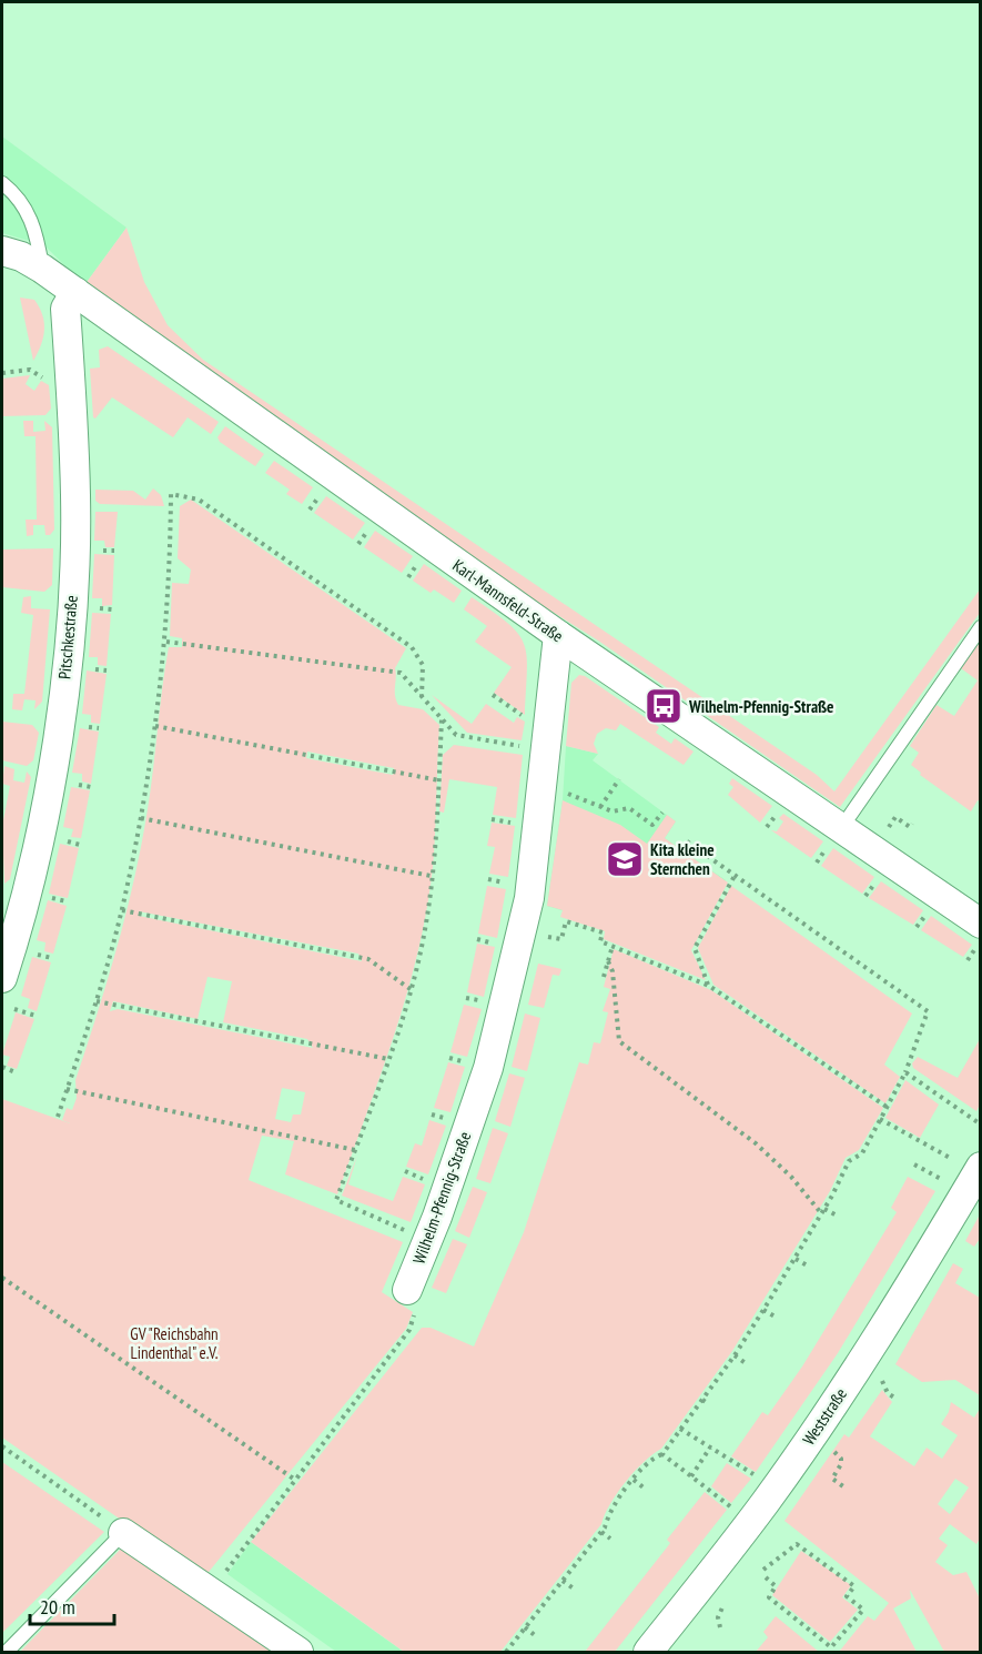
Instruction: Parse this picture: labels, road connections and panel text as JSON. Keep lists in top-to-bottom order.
{
  "streets": {
    "street": [
      "Karl-Mannsfeld-Straße",
      "Pitschkestraße",
      "Wilhelm-Pfennig-Straße",
      "Weststraße"
    ]
  },
  "crossings": [
    ["Karl-Mannsfeld-Straße", "Pitschkestraße"],
    ["Karl-Mannsfeld-Straße", "Wilhelm-Pfennig-Straße"]
  ],
  "parks": ["GV \"Reichsbahn Lindenthal\" e.V."],
  "places": {
    "bus stop": ["Wilhelm-Pfennig-Straße"],
    "school or university": ["Kita kleine Sternchen"]
  },
  "scale_bar": "20 m"
}
